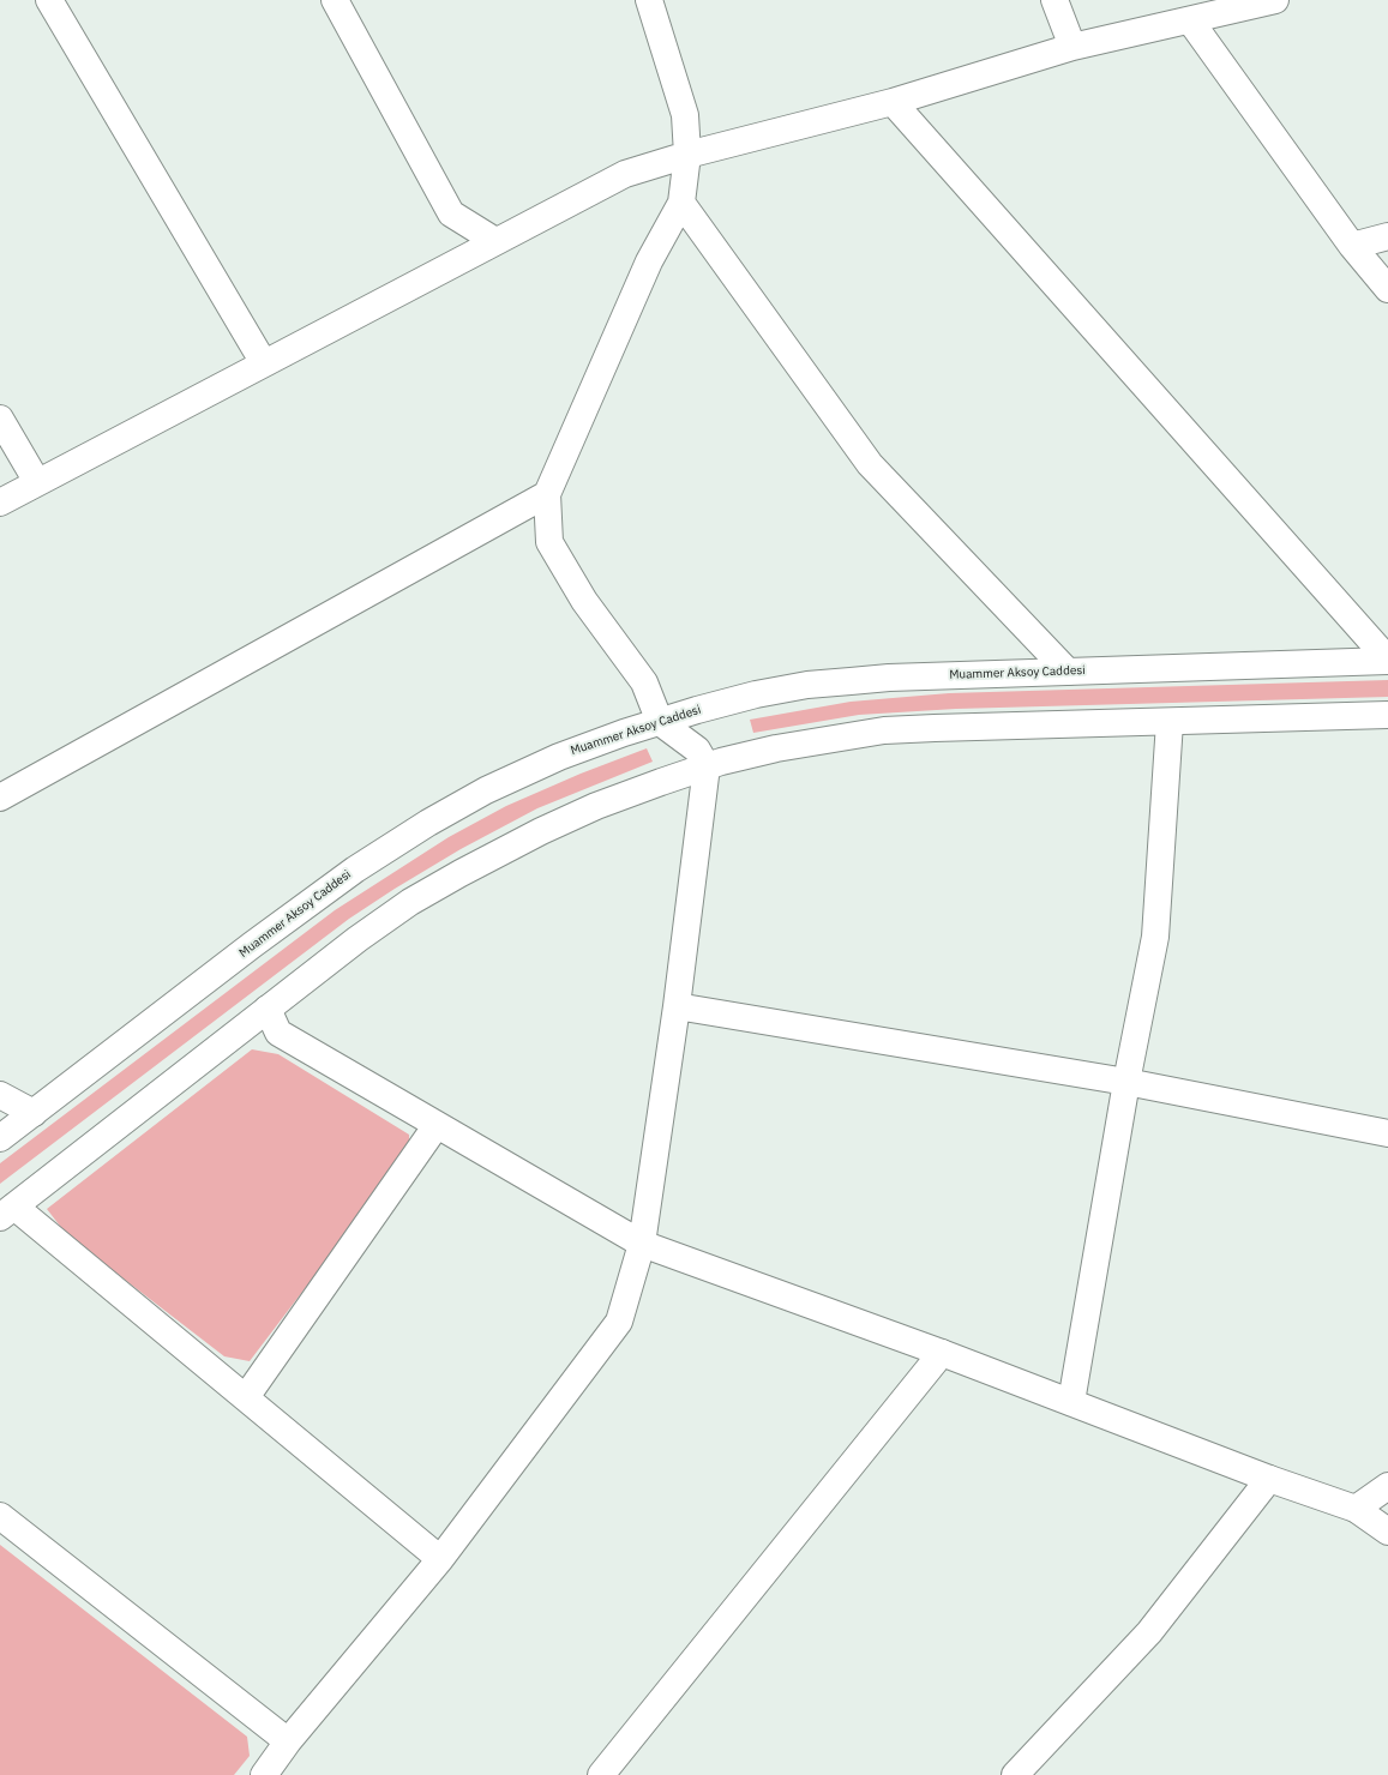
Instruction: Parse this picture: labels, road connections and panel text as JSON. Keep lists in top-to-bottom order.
{
  "streets": {
    "street": ["Muammer Aksoy Caddesi"]
  }
}
